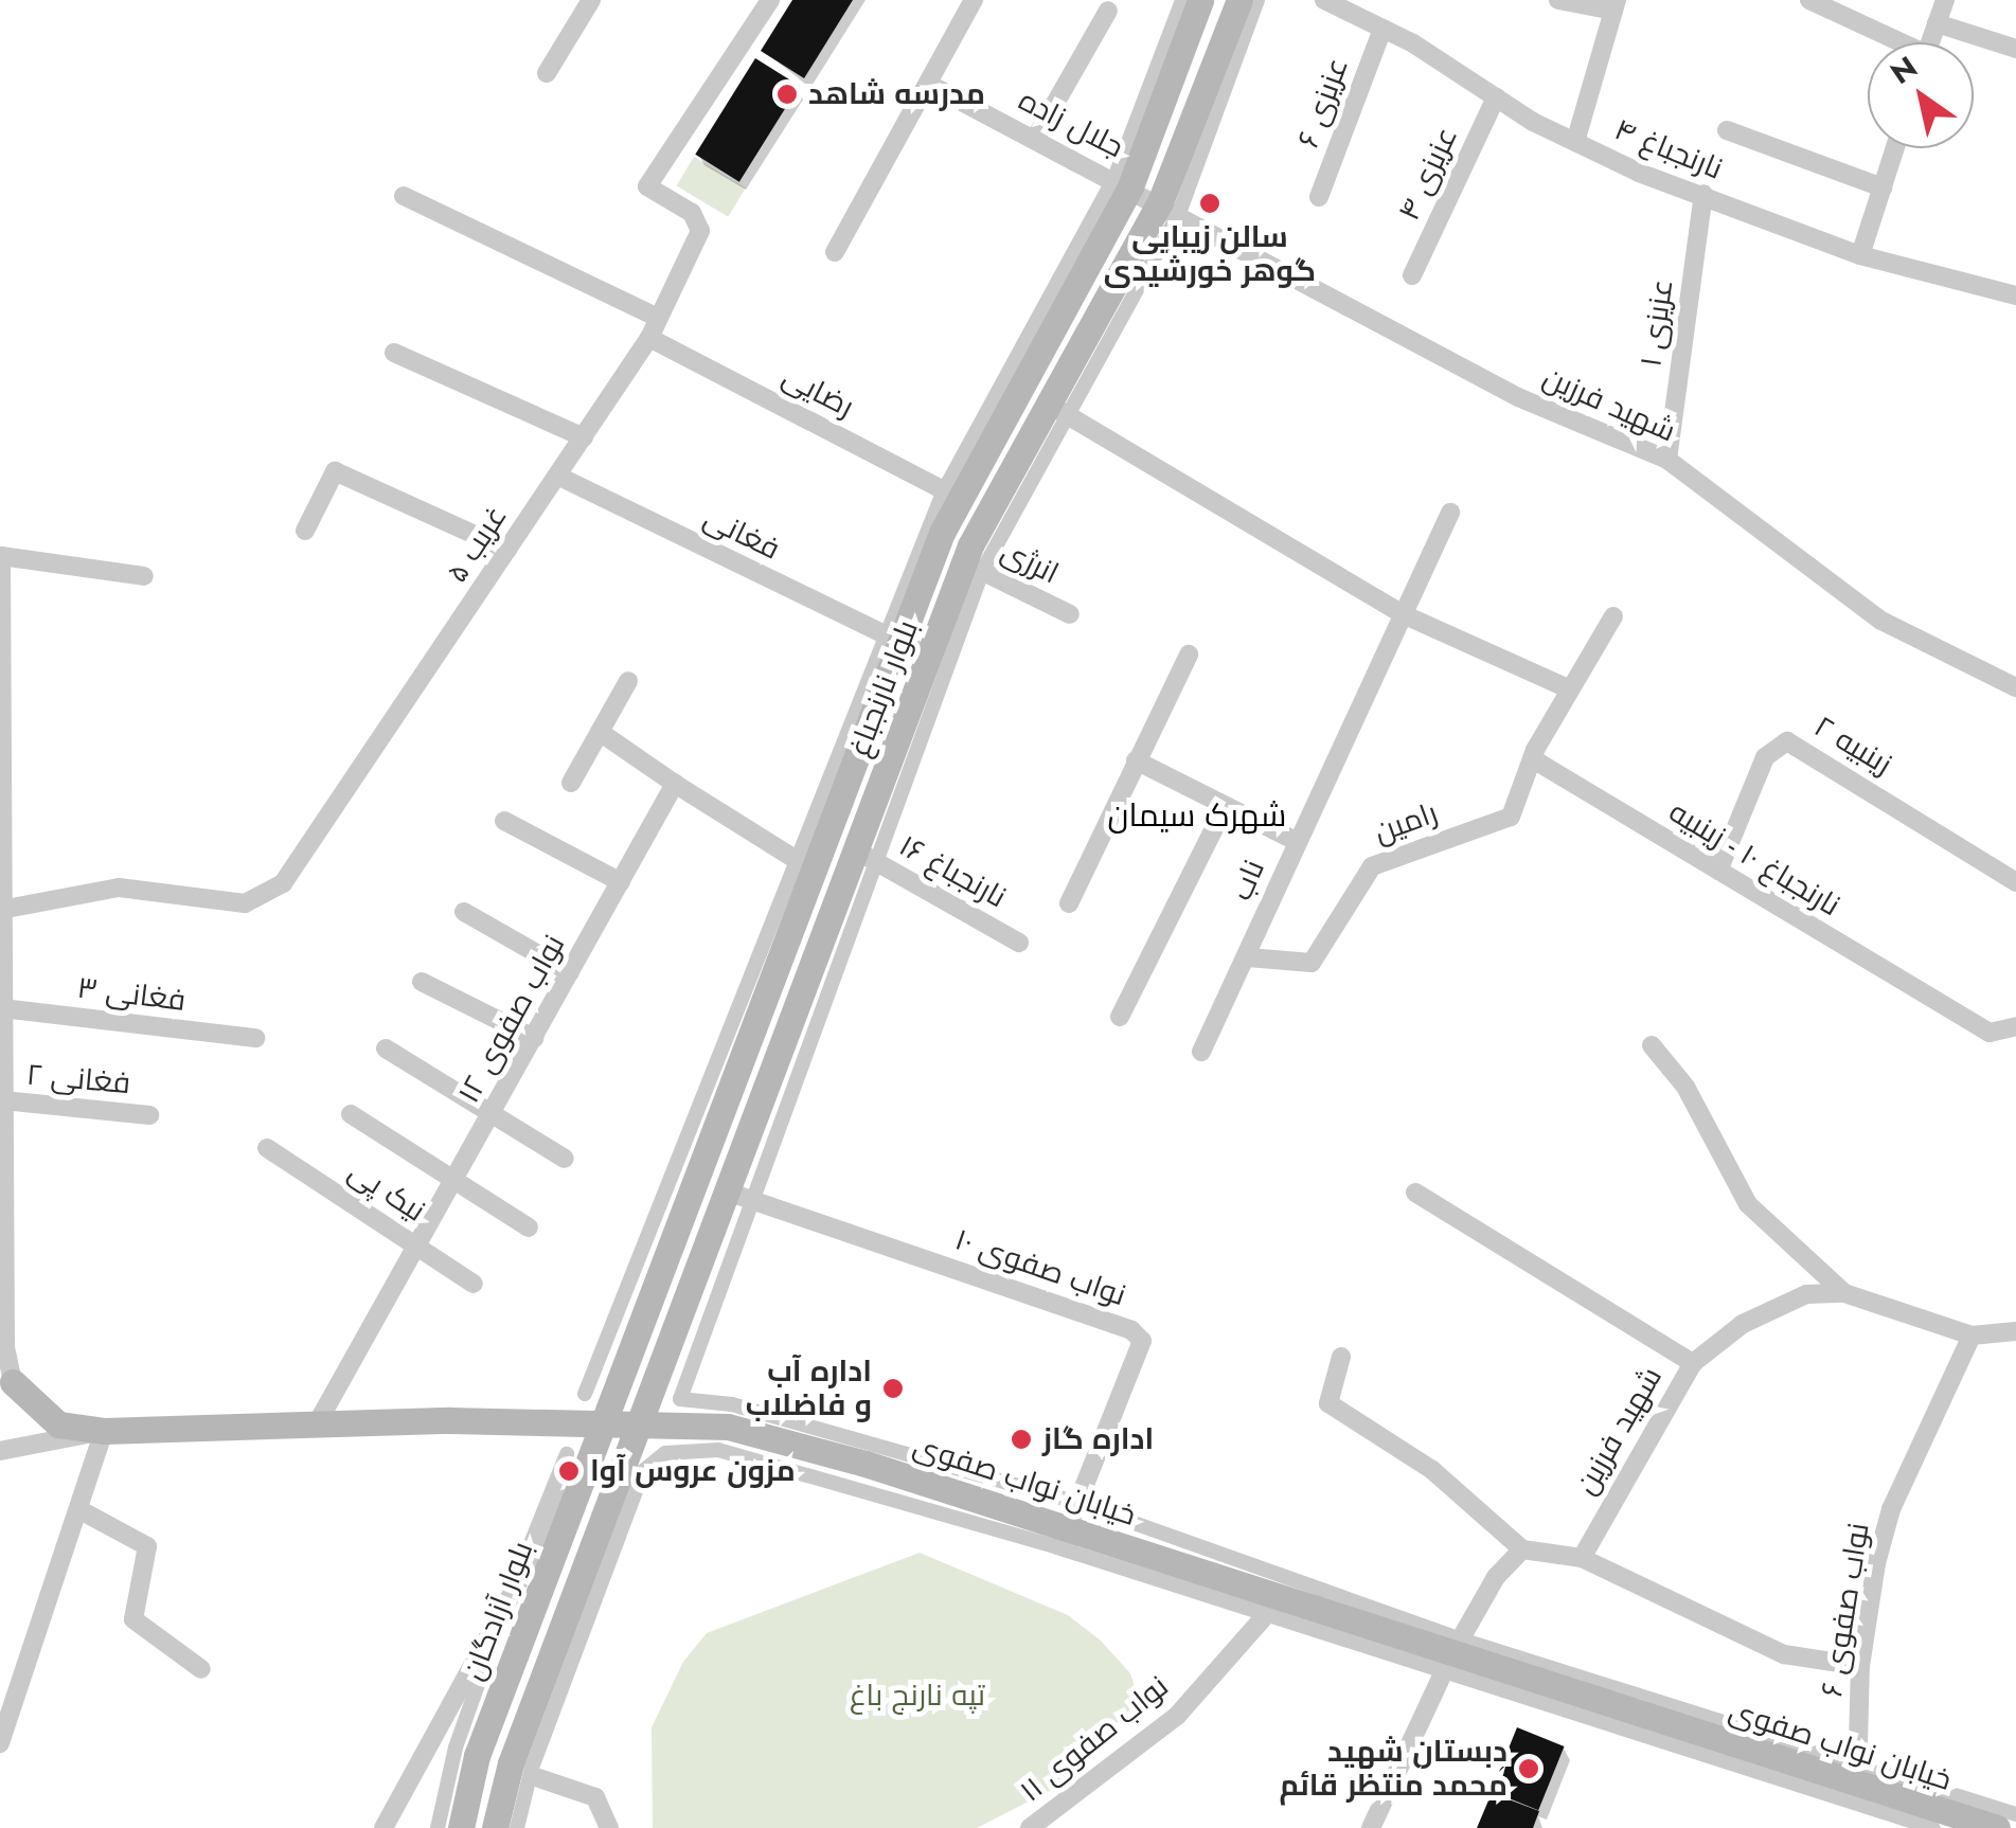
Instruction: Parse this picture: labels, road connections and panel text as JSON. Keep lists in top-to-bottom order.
{
  "streets": {
    "main road": ["بلوار نارنجباغ", "خیابان نواب صفوی", "بلوار آزادگان"],
    "street": [
      "عزیزی ۶",
      "جلال زاده",
      "نارنجباغ ۴",
      "عزیزی ۴",
      "عزیزی ۱",
      "رضایی",
      "شهید فرزین",
      "فغانی",
      "غریب ۵",
      "انرژی",
      "زینبیه ۲",
      "رامین",
      "نارنجباغ ۱۰ - زینبیه",
      "نارنجباغ ۱۶",
      "ناب",
      "فغانی ۳",
      "نواب صفوی ۱۲",
      "فغانی ۲",
      "نیک پی",
      "نواب صفوی ۱۰",
      "نواب صفوی ۶",
      "نواب صفوی ۱۱"
    ]
  },
  "crossings": [
    ["عزیزی ۶", "نارنجباغ ۴"],
    ["جلال زاده", "شهید فرزین"],
    ["جلال زاده", "بلوار نارنجباغ"],
    ["نارنجباغ ۴", "عزیزی ۴"],
    ["نارنجباغ ۴", "عزیزی ۱"],
    ["عزیزی ۱", "شهید فرزین"],
    ["رضایی", "غریب ۵"],
    ["رضایی", "بلوار نارنجباغ"],
    ["شهید فرزین", "بلوار نارنجباغ"],
    ["شهید فرزین", "نواب صفوی ۶"],
    ["فغانی", "غریب ۵"],
    ["فغانی", "بلوار نارنجباغ"],
    ["انرژی", "بلوار نارنجباغ"],
    ["بلوار نارنجباغ", "نارنجباغ ۱۶"],
    ["بلوار نارنجباغ", "نواب صفوی ۱۰"],
    ["بلوار نارنجباغ", "خیابان نواب صفوی"],
    ["بلوار نارنجباغ", "بلوار آزادگان"],
    ["زینبیه ۲", "نارنجباغ ۱۰ - زینبیه"],
    ["رامین", "نارنجباغ ۱۰ - زینبیه"],
    ["رامین", "ناب"],
    ["نواب صفوی ۱۲", "نیک پی"],
    ["نواب صفوی ۱۲", "خیابان نواب صفوی"],
    ["نواب صفوی ۱۰", "خیابان نواب صفوی"],
    ["خیابان نواب صفوی", "نواب صفوی ۶"],
    ["خیابان نواب صفوی", "بلوار آزادگان"],
    ["خیابان نواب صفوی", "نواب صفوی ۱۱"]
  ],
  "districts": ["شهرک سیمان"],
  "parks": ["تپه نارنج باغ"],
  "places": [
    "مدرسه شاهد",
    "سالن زیبایی گوهر خورشیدی",
    "اداره آب و فاضلاب",
    "اداره گاز",
    "مزون عروس آوا",
    "دبستان شهید محمد منتظر قائم"
  ],
  "north": "top left"
}
